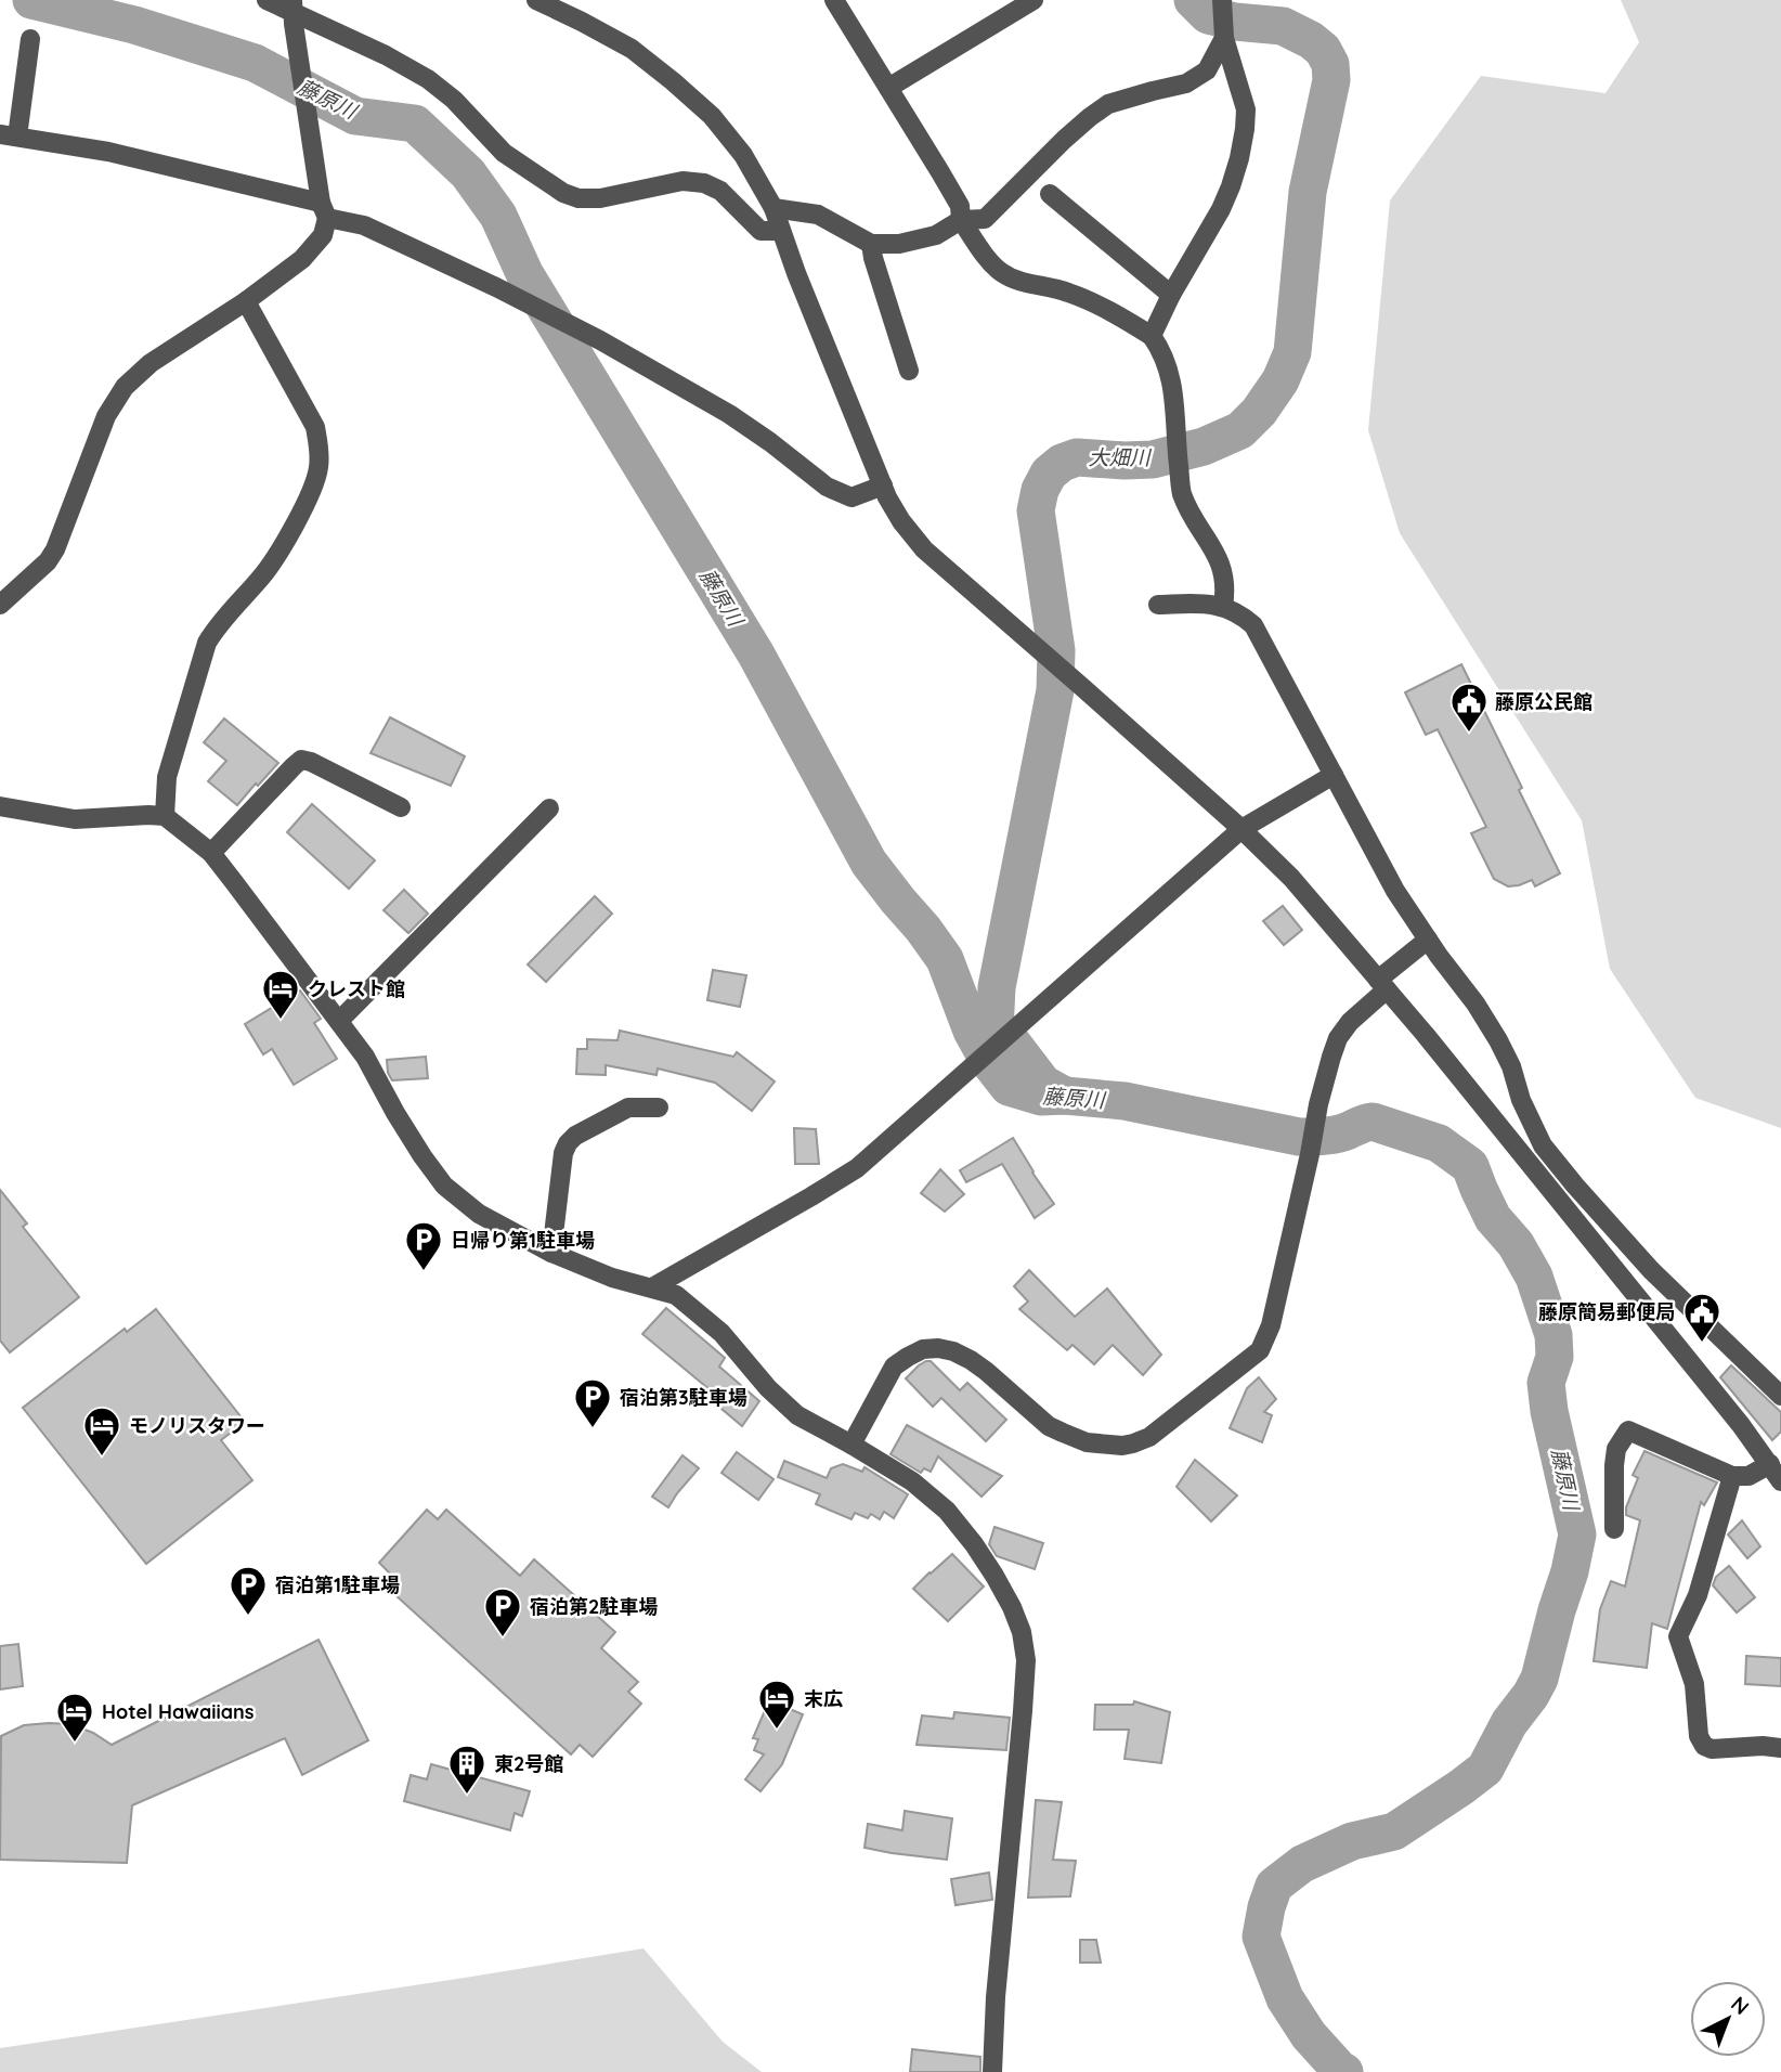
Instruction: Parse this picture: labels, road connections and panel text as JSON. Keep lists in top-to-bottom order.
{
  "water": ["藤原川", "大畑川"],
  "places": {
    "public building": ["藤原公民館", "藤原簡易郵便局"],
    "hotel": [
      "クレスト館",
      "モノリスタワー",
      "末広",
      "Hotel Hawaiians"
    ],
    "parking": [
      "日帰り第1駐車場",
      "宿泊第3駐車場",
      "宿泊第1駐車場",
      "宿泊第2駐車場"
    ],
    "building": ["東2号館"]
  },
  "north": "top right"
}
